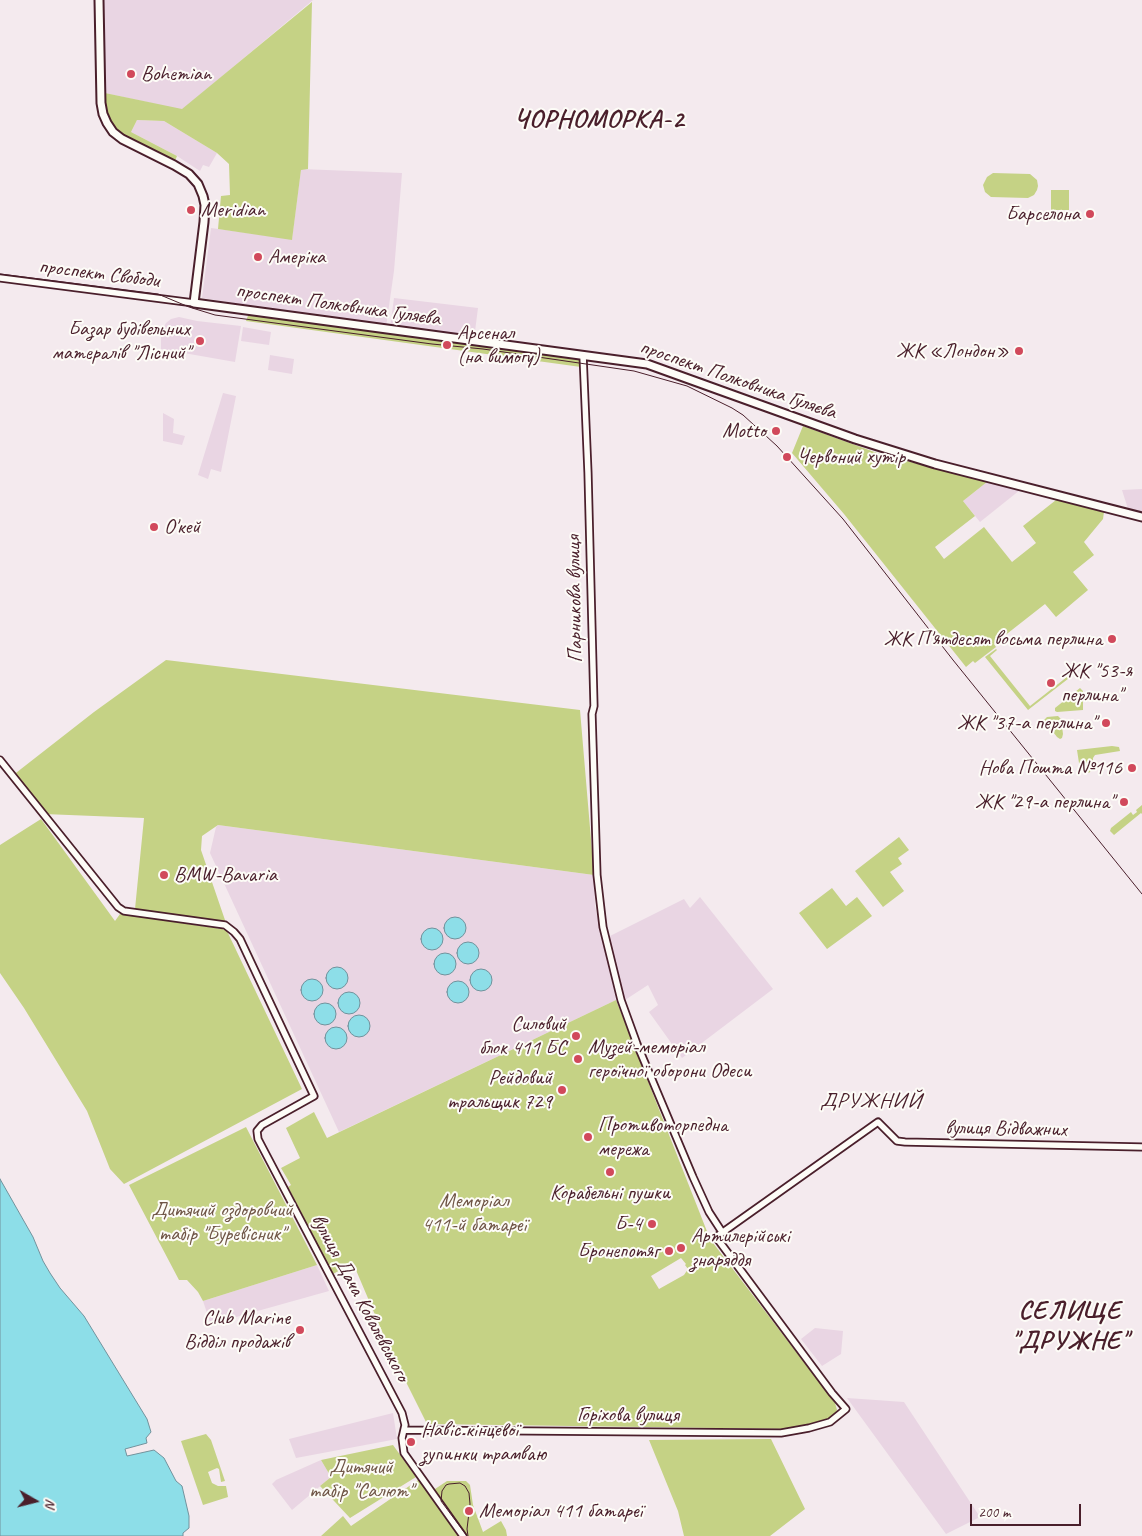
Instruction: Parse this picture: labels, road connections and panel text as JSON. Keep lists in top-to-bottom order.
{
  "streets": {
    "main road": ["проспект Полковника Гуляєва"],
    "street": [
      "проспект Свободи",
      "Парникова вулиця",
      "вулиця Відважних",
      "вулиця Дача Ковалевського",
      "Горіхова вулиця"
    ]
  },
  "crossings": [
    ["проспект Свободи", "проспект Полковника Гуляєва"],
    ["проспект Полковника Гуляєва", "Парникова вулиця"],
    ["Парникова вулиця", "вулиця Відважних"],
    ["Парникова вулиця", "Горіхова вулиця"],
    ["вулиця Відважних", "Горіхова вулиця"],
    ["вулиця Дача Ковалевського", "Горіхова вулиця"]
  ],
  "districts": ["ЧОРНОМОРКА-2", "ДРУЖНИЙ", "СЕЛИЩЕ \"ДРУЖНЕ\""],
  "parks": ["Меморіал 411-й батареї", "Дитячий оздоровчий табір \"Буревісник\"", "Дитячий табір \"Салют\""],
  "places": [
    "Bohemian",
    "Meridian",
    "Барселона",
    "Амеріка",
    "Базар будівельних матералів \"Лісний\"",
    "Арсенал (на вимогу)",
    "ЖК «Лондон»",
    "Motto",
    "Червоний хутір",
    "О'кей",
    "ЖК П'ятдесят восьма перлина",
    "ЖК \"53-я перлина\"",
    "ЖК \"37-а перлина\"",
    "Нова Пошта №116",
    "ЖК \"29-а перлина\"",
    "BMW-Bavaria",
    "Силовий блок 411 БС",
    "Музей-меморіал героїчної оборони Одеси",
    "Рейдовий тральщик 729",
    "Противоторпедна мережа",
    "Корабельні пушки",
    "Б-4",
    "Артилерійські знаряддя",
    "Бронепотяг",
    "Club Marine Відділ продажів",
    "Навіс кінцевої зупинки трамваю",
    "Меморіал 411 батареї"
  ],
  "scale_bar": "200 m",
  "north": "right"
}
